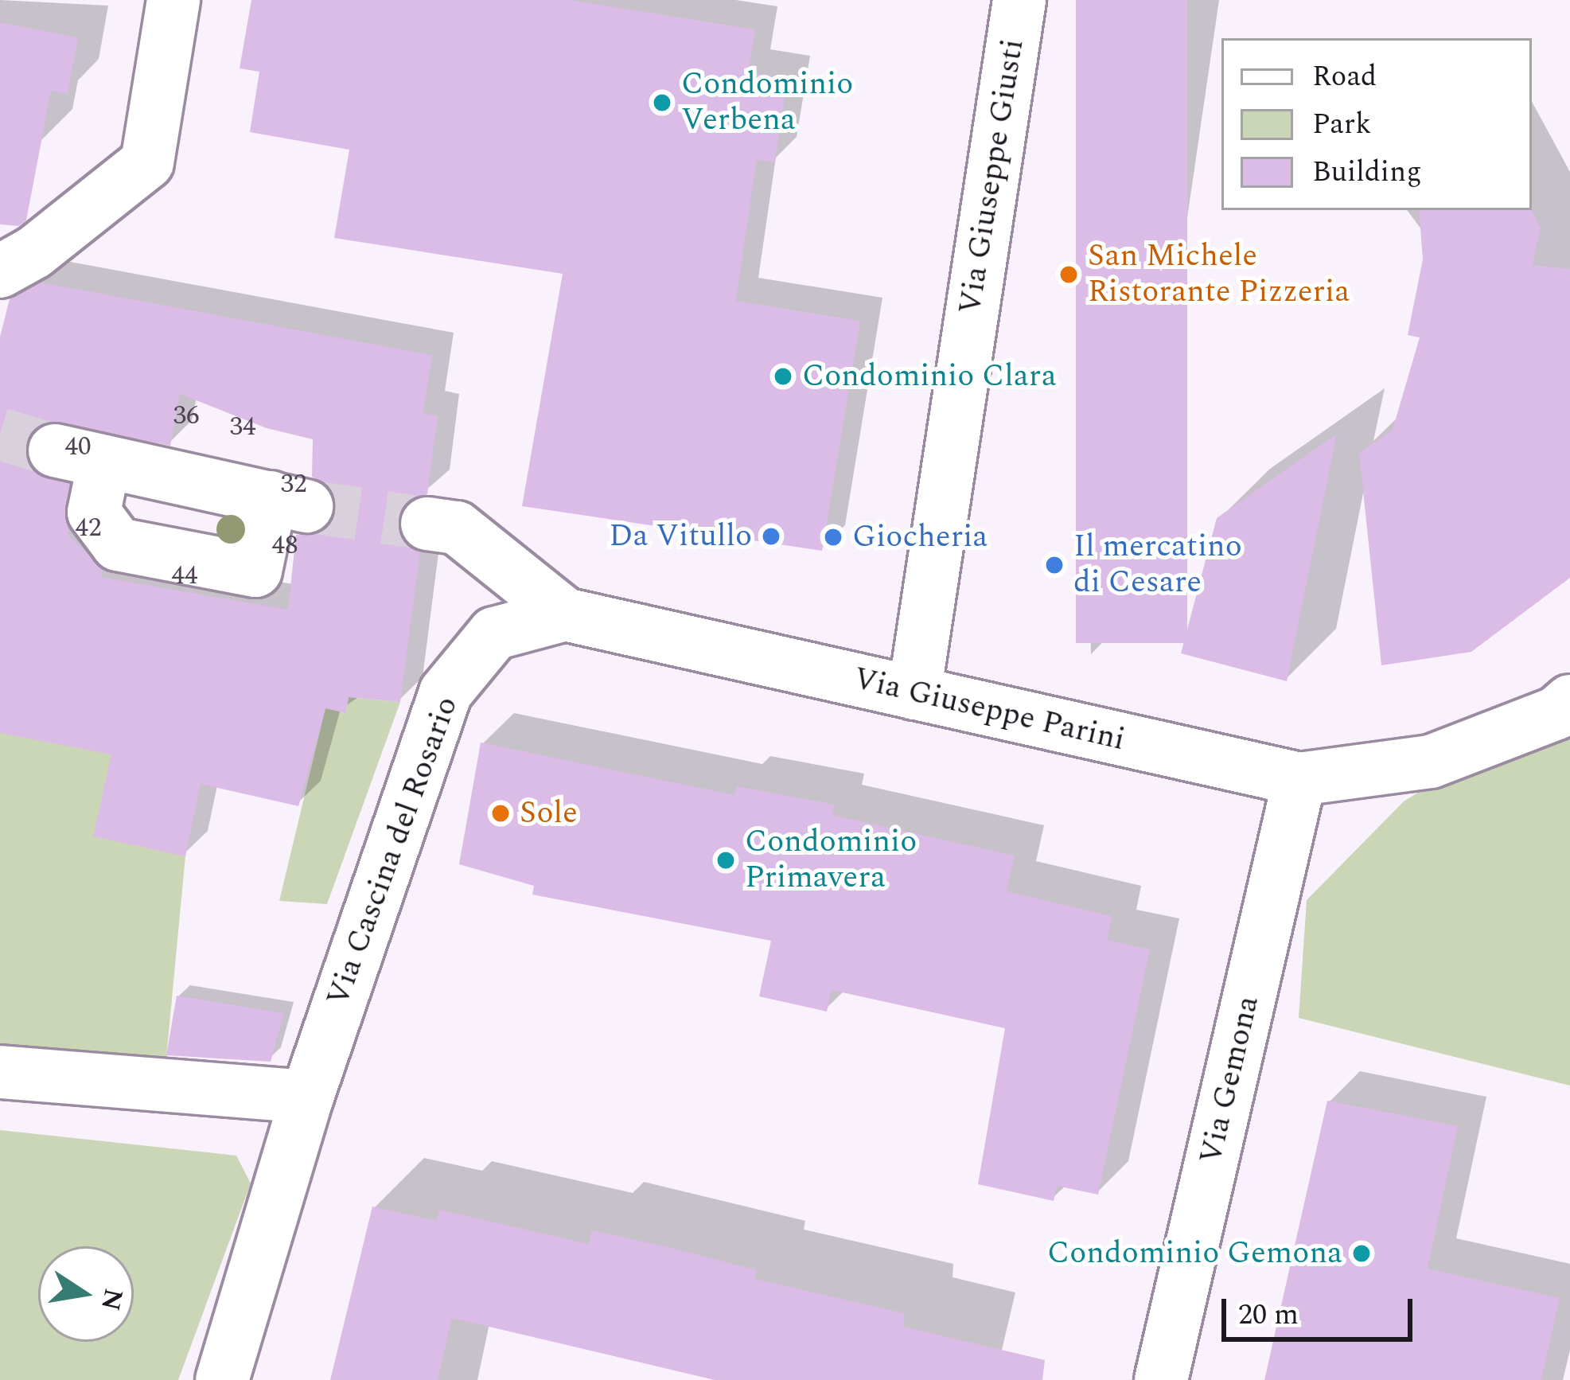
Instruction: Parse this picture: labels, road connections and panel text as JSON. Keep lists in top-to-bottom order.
{
  "streets": {
    "street": [
      "Via Giuseppe Giusti",
      "Via Giuseppe Parini",
      "Via Cascina del Rosario",
      "Via Gemona"
    ]
  },
  "crossings": [
    ["Via Giuseppe Giusti", "Via Giuseppe Parini"],
    ["Via Giuseppe Parini", "Via Cascina del Rosario"],
    ["Via Giuseppe Parini", "Via Gemona"]
  ],
  "places": [
    "Condominio Verbena",
    "San Michele Ristorante Pizzeria",
    "Condominio Clara",
    "Da Vitullo",
    "Giocheria",
    "Il mercatino di Cesare",
    "Sole",
    "Condominio Primavera",
    "Condominio Gemona"
  ],
  "house_numbers": [
    "36",
    "34",
    "40",
    "32",
    "42",
    "48",
    "44"
  ],
  "legend": ["Road", "Park", "Building"],
  "scale_bar": "20 m",
  "north": "right"
}
